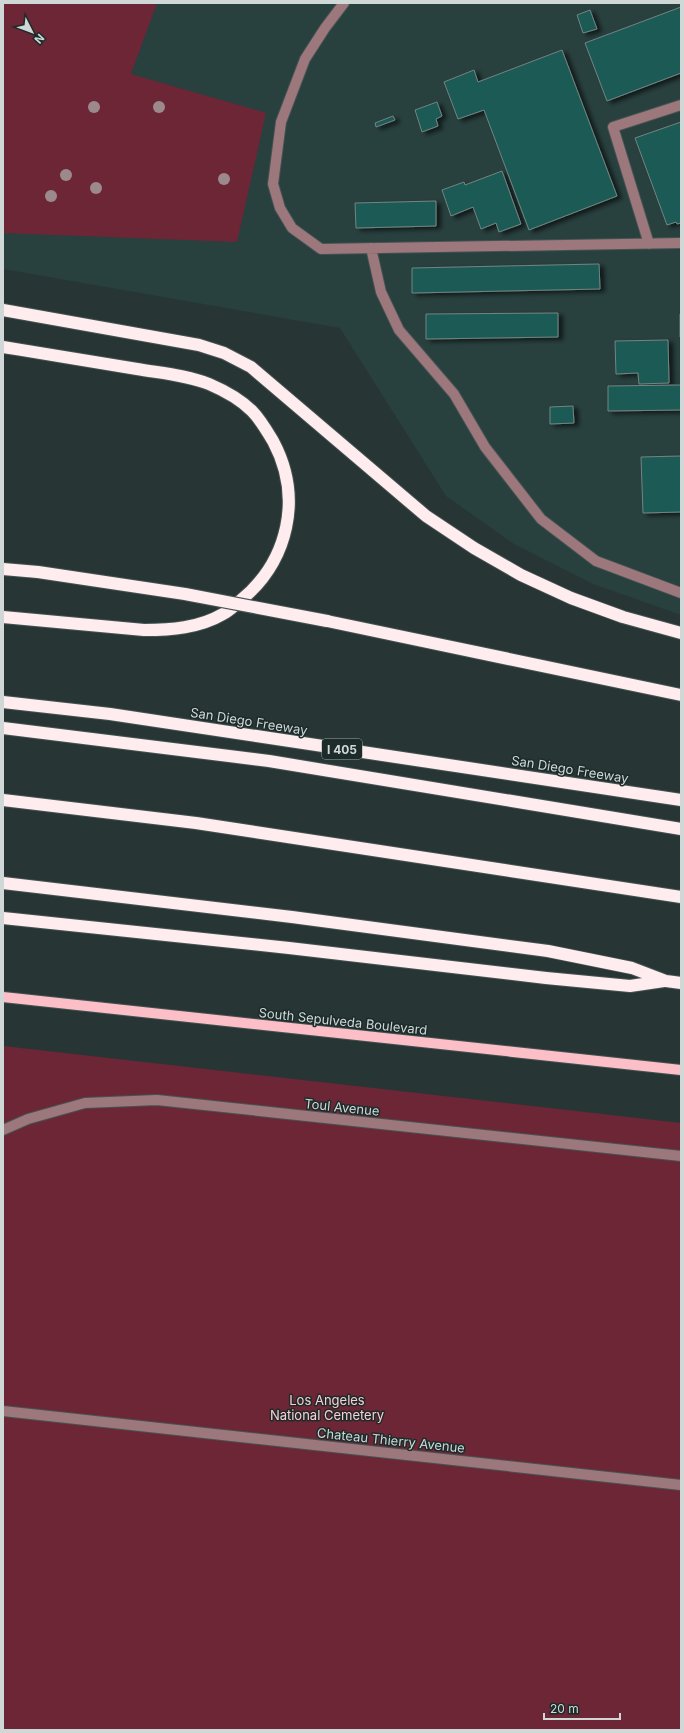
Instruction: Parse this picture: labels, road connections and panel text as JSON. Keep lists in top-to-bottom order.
{
  "streets": {
    "highway": ["San Diego Freeway", "I 405"],
    "main road": ["South Sepulveda Boulevard"],
    "street": ["Toul Avenue", "Chateau Thierry Avenue"]
  },
  "parks": ["Los Angeles National Cemetery"],
  "scale_bar": "20 m",
  "north": "bottom right"
}
